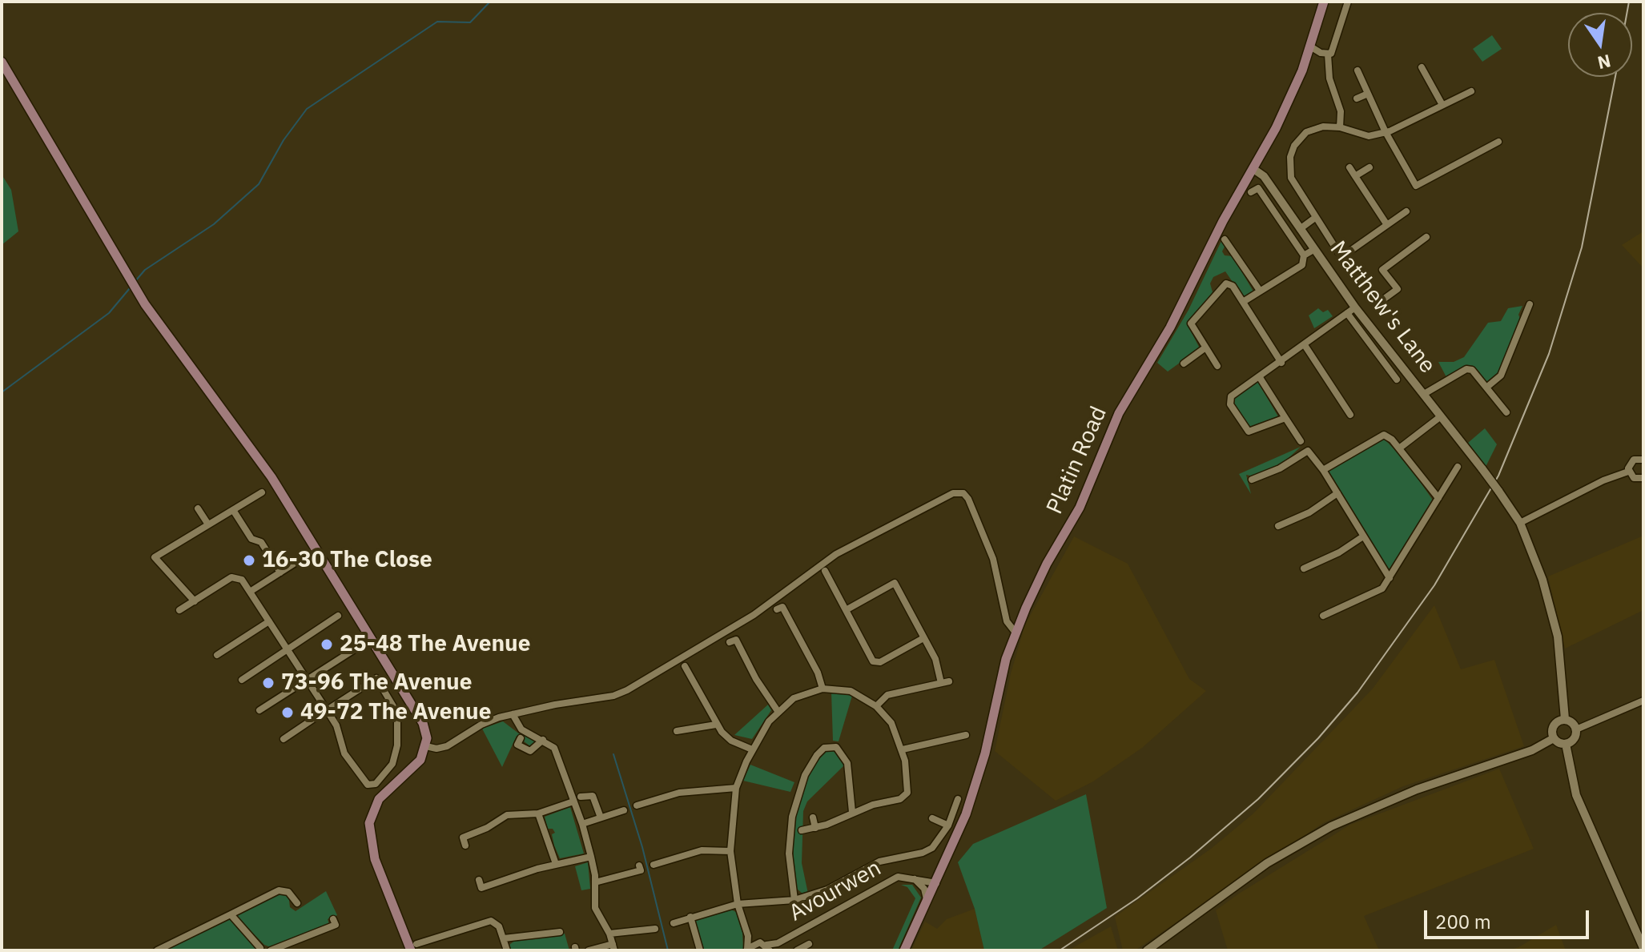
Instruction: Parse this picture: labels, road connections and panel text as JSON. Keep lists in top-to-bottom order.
{
  "streets": {
    "main road": ["Platin Road"],
    "street": ["Matthew's Lane", "Avourwen"]
  },
  "crossings": [
    ["Matthew's Lane", "Platin Road"],
    ["Platin Road", "Avourwen"]
  ],
  "places": [
    "16-30 The Close",
    "25-48 The Avenue",
    "73-96 The Avenue",
    "49-72 The Avenue"
  ],
  "scale_bar": "200 m",
  "north": "bottom"
}
